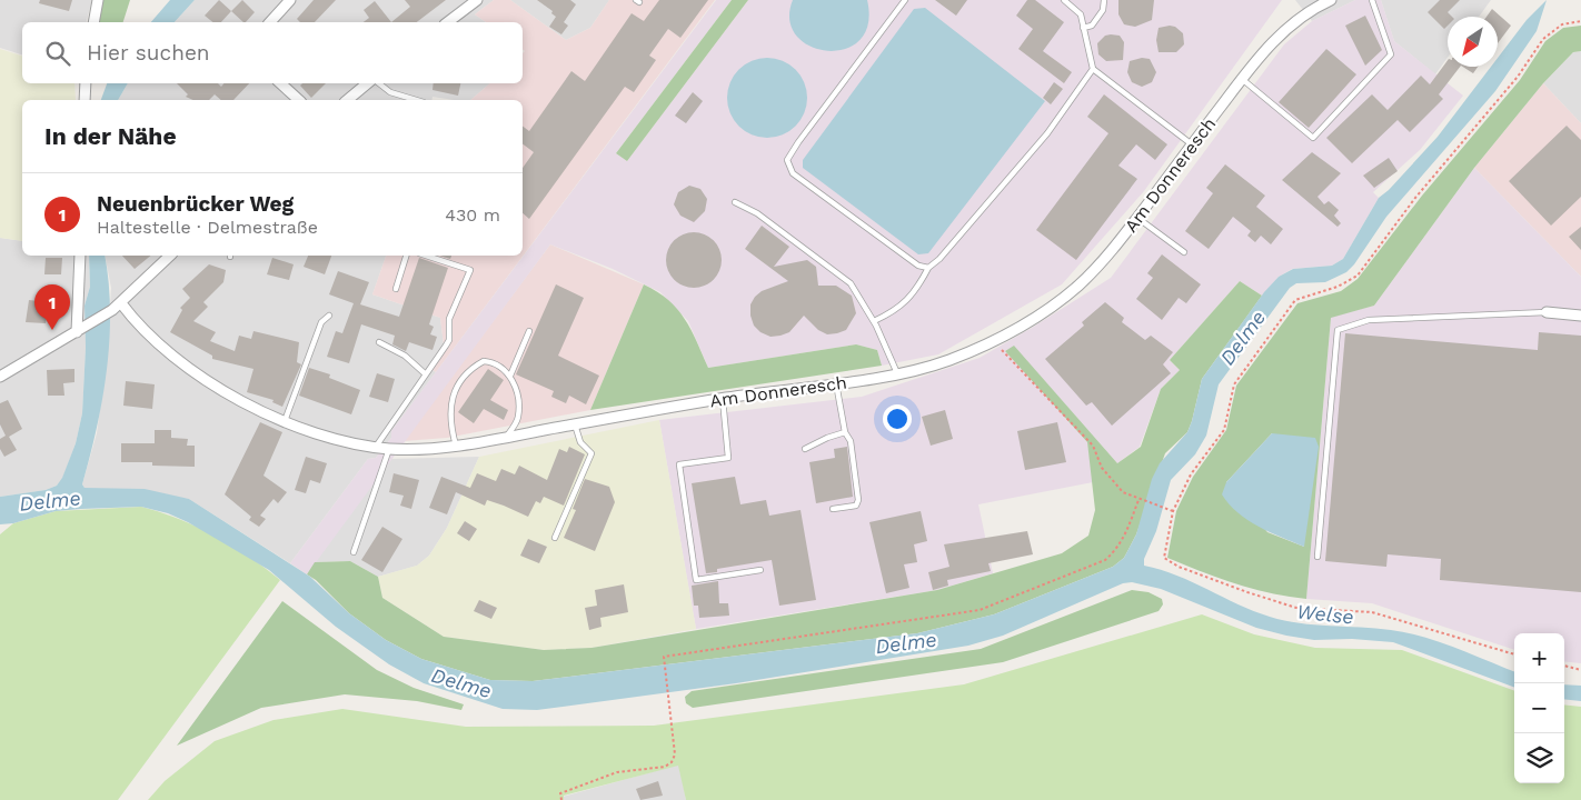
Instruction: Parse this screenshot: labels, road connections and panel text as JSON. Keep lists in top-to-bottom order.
{
  "streets": {
    "street": ["Am Donneresch"]
  },
  "water": ["Delme", "Welse"],
  "north": "bottom left",
  "page": {
    "search": "Hier suchen",
    "heading": "In der Nähe",
    "list": [
      {
        "mark": "1",
        "name": "Neuenbrücker Weg",
        "note": "Haltestelle · Delmestraße",
        "value": "430 m"
      }
    ],
    "pins": "1",
    "map_buttons": ["+", "−"]
  }
}
